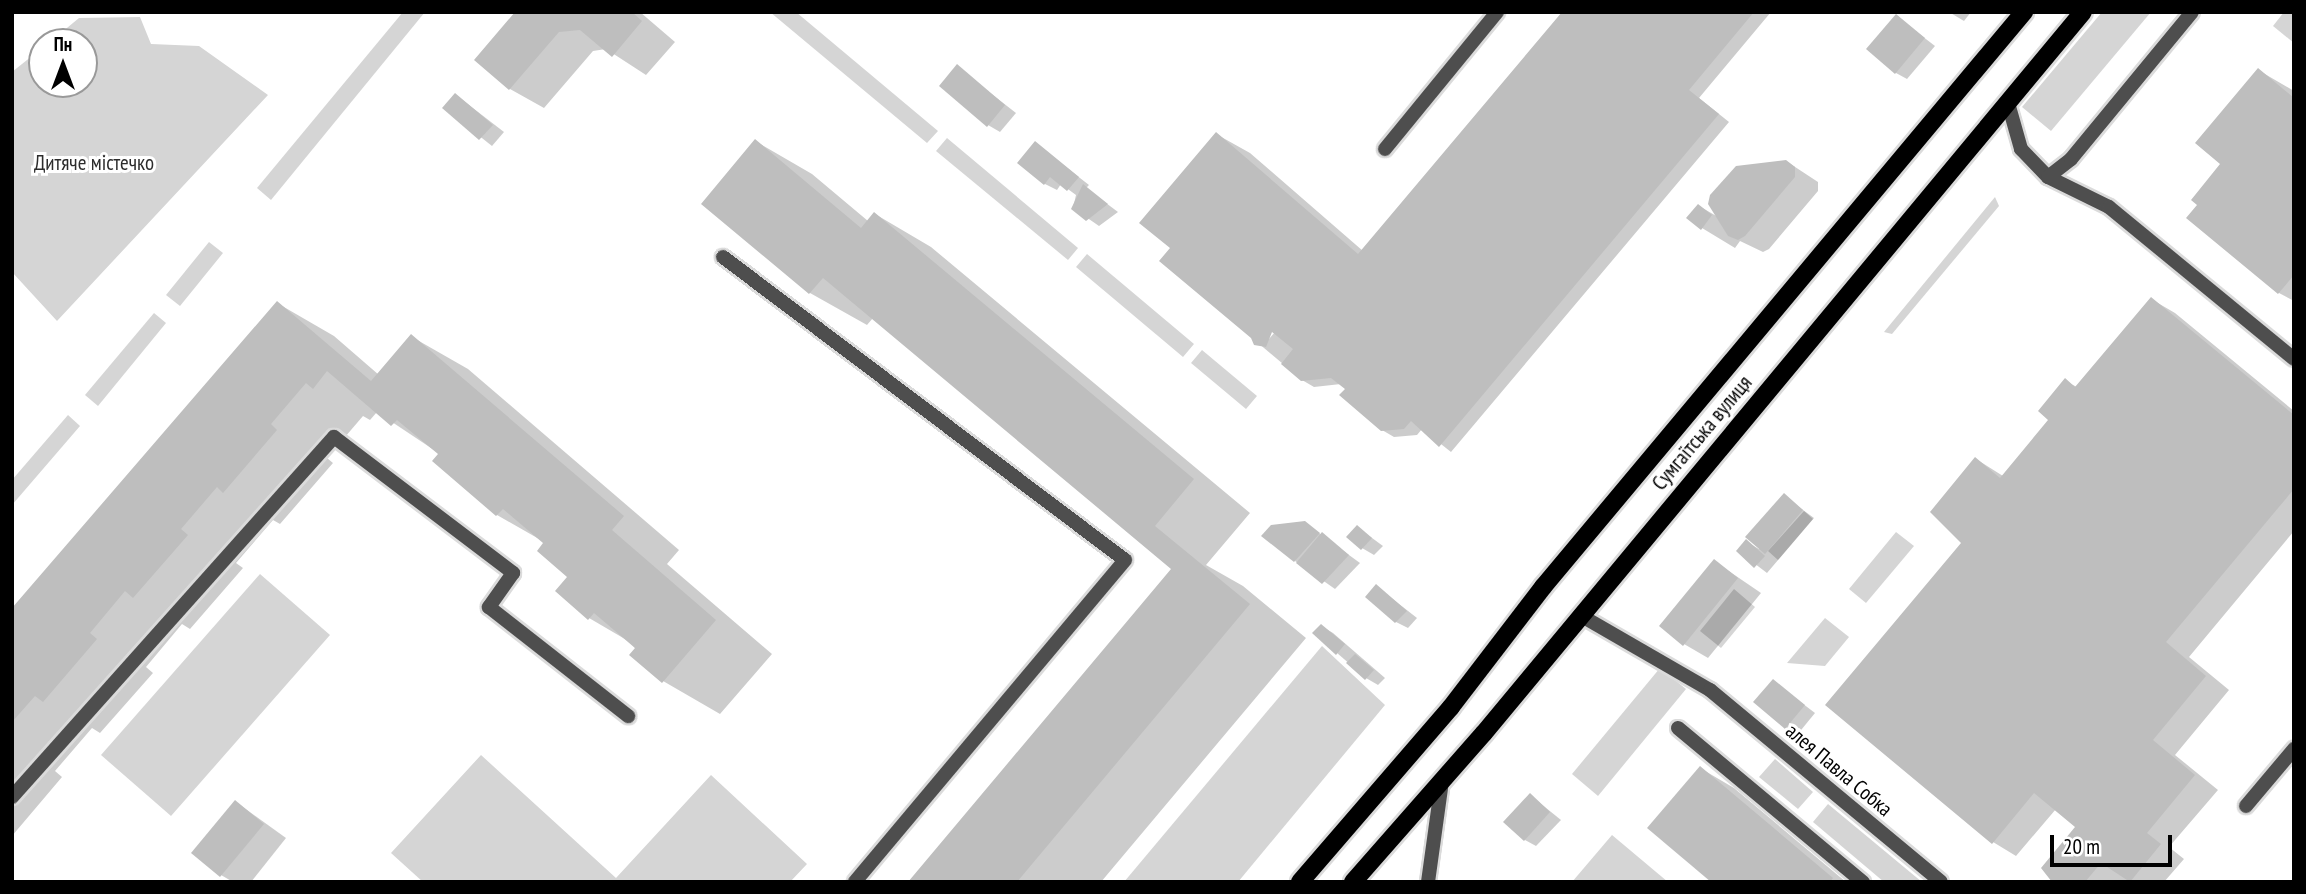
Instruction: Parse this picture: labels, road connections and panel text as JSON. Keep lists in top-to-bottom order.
{
  "streets": {
    "main road": ["Сумгаїтська вулиця"],
    "street": ["алея Павла Собка"]
  },
  "crossings": [
    ["Сумгаїтська вулиця", "алея Павла Собка"]
  ],
  "parks": ["Дитяче містечко"],
  "scale_bar": "20 m",
  "north": "top"
}
